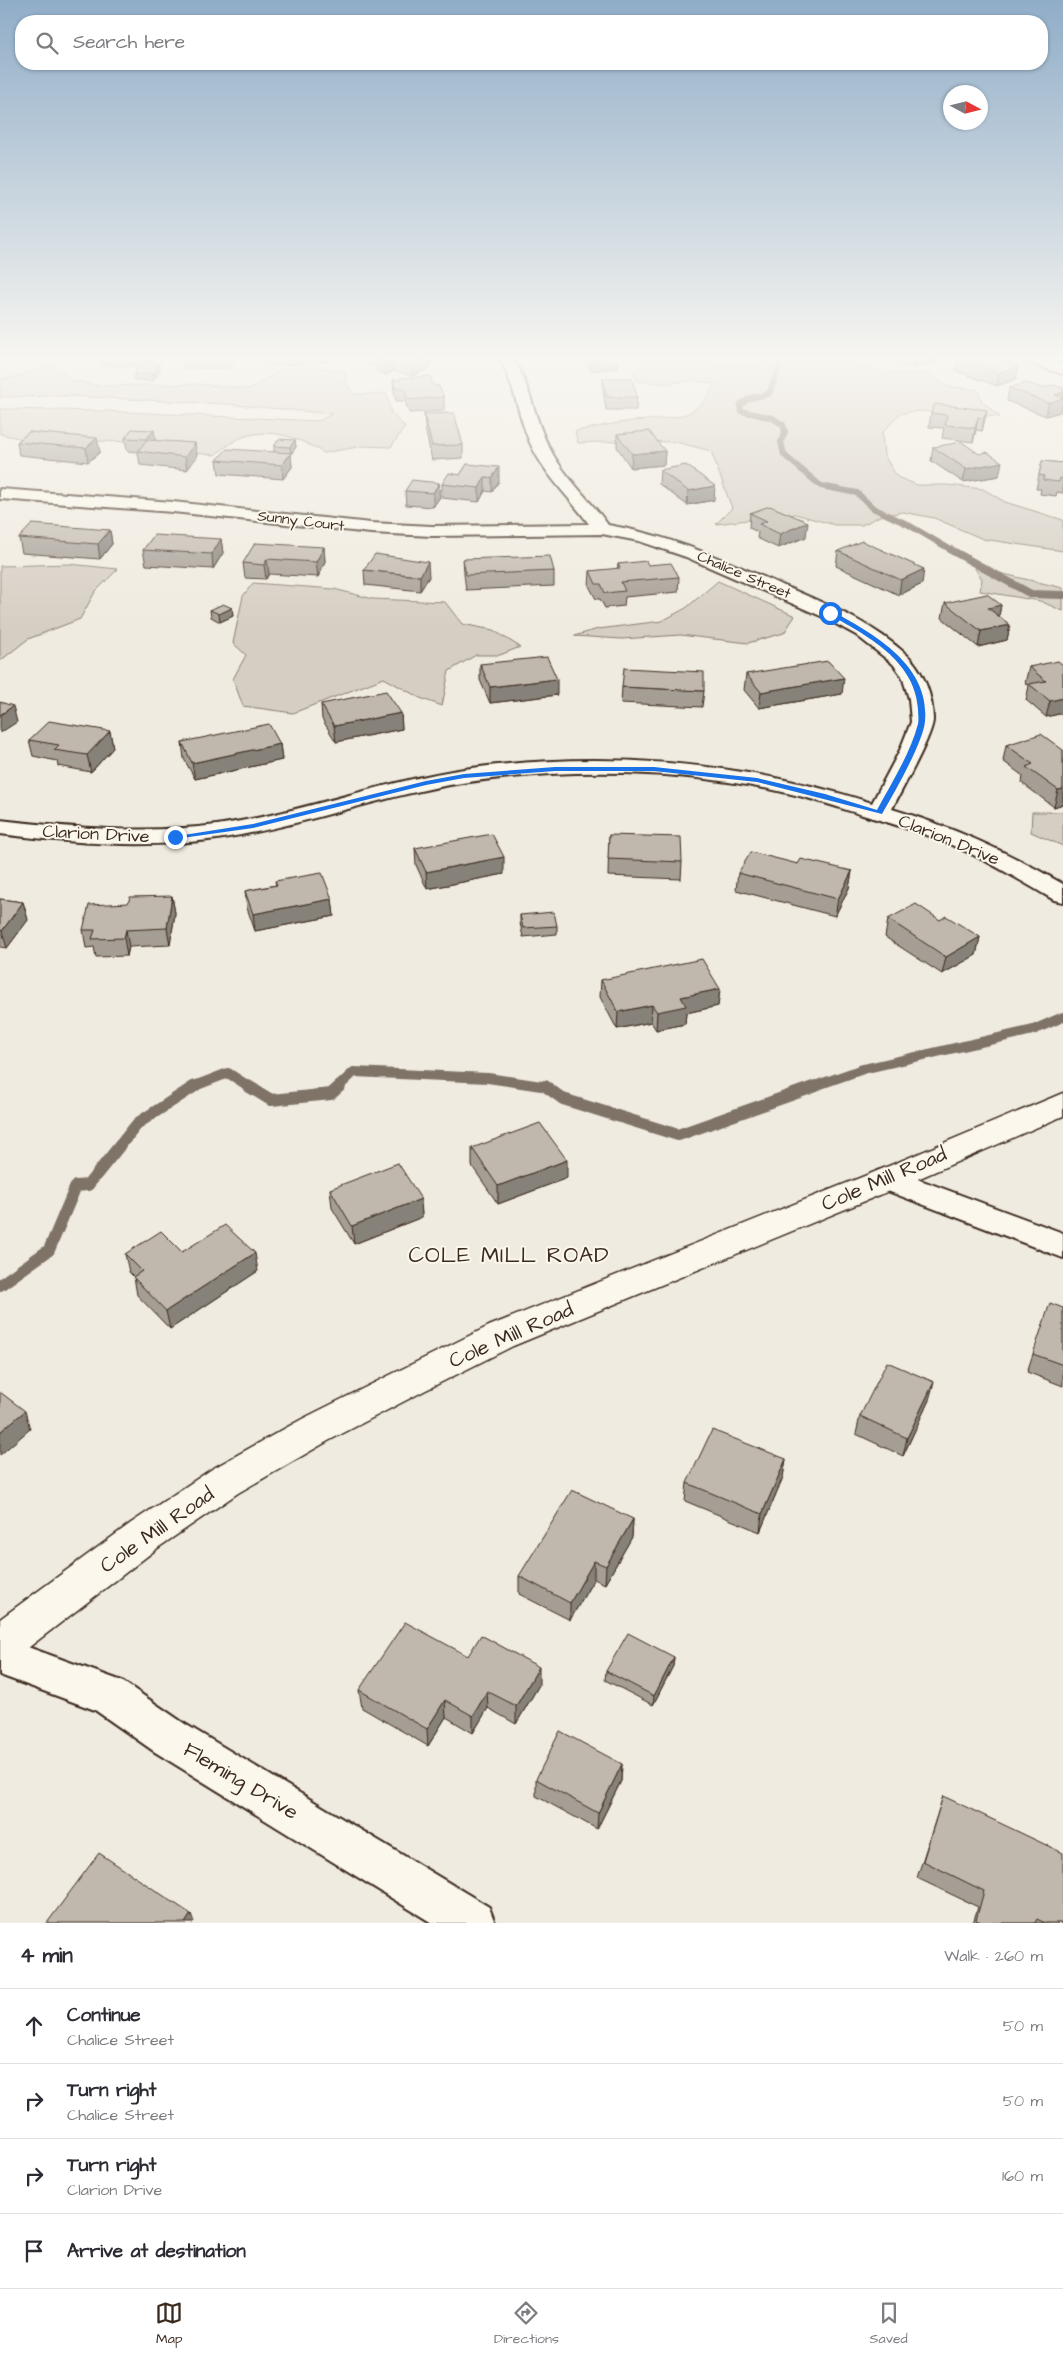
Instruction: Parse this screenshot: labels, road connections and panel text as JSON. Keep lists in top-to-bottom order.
{
  "streets": {
    "street": [
      "Sunny Court",
      "Chalice Street",
      "Clarion Drive",
      "Cole Mill Road",
      "Fleming Drive"
    ]
  },
  "crossings": [
    ["Sunny Court", "Chalice Street"],
    ["Chalice Street", "Clarion Drive"]
  ],
  "districts": ["COLE MILL ROAD"],
  "north": "right",
  "page": {
    "search": "Search here",
    "heading": ["4 min", "Walk · 260 m"],
    "list": [
      ["Continue", "Chalice Street", "50 m"],
      ["Turn right", "Chalice Street", "50 m"],
      ["Turn right", "Clarion Drive", "160 m"],
      "Arrive at destination"
    ],
    "nav": ["Map", "Directions", "Saved"]
  }
}
